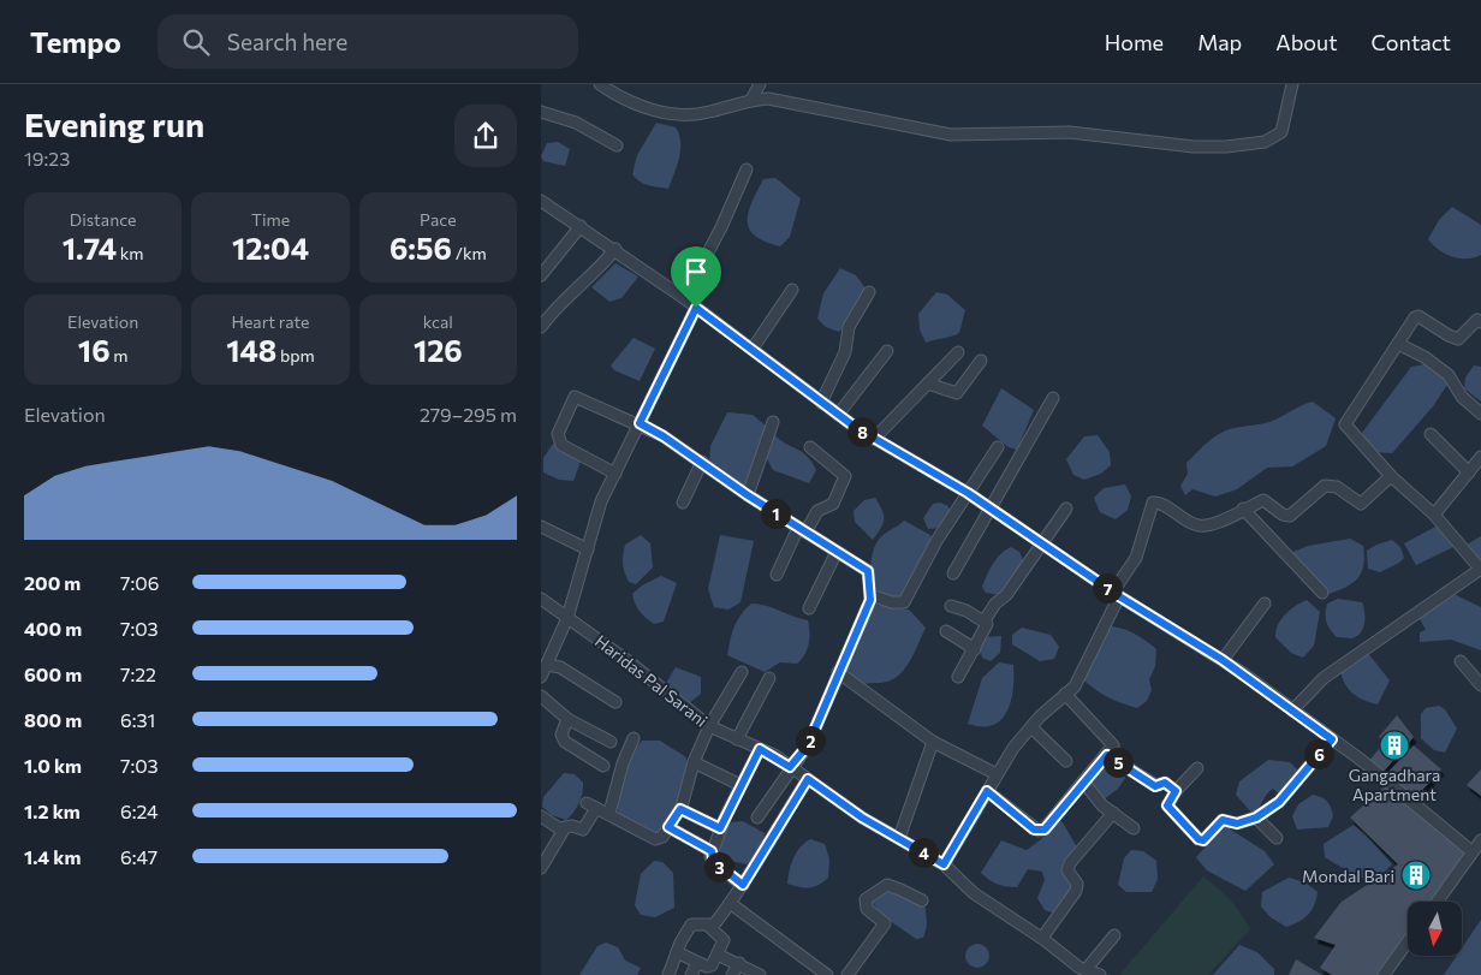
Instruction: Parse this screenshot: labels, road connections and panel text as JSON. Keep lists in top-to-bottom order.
{
  "streets": {
    "street": ["Haridas Pal Sarani"]
  },
  "places": {
    "building": ["Gangadhara Apartment", "Mondal Bari"]
  },
  "north": "bottom",
  "page": {
    "header": "Tempo",
    "search": "Search here",
    "nav": [
      "Home",
      "Map",
      "About",
      "Contact"
    ],
    "heading": ["Evening run", "19:23"],
    "stats": [
      ["Distance", "1.74 km"],
      ["Time", "12:04"],
      ["Pace", "6:56 /km"],
      ["Elevation", "16 m"],
      ["Heart rate", "148 bpm"],
      ["kcal", "126"]
    ],
    "chart": ["Elevation", "279–295 m"],
    "pins": [
      "8",
      "1",
      "7",
      "2",
      "6",
      "5",
      "4",
      "3"
    ],
    "list": [
      {
        "name": "200 m",
        "note": "7:06"
      },
      {
        "name": "400 m",
        "note": "7:03"
      },
      {
        "name": "600 m",
        "note": "7:22"
      },
      {
        "name": "800 m",
        "note": "6:31"
      },
      {
        "name": "1.0 km",
        "note": "7:03"
      },
      {
        "name": "1.2 km",
        "note": "6:24"
      },
      {
        "name": "1.4 km",
        "note": "6:47"
      }
    ]
  }
}
